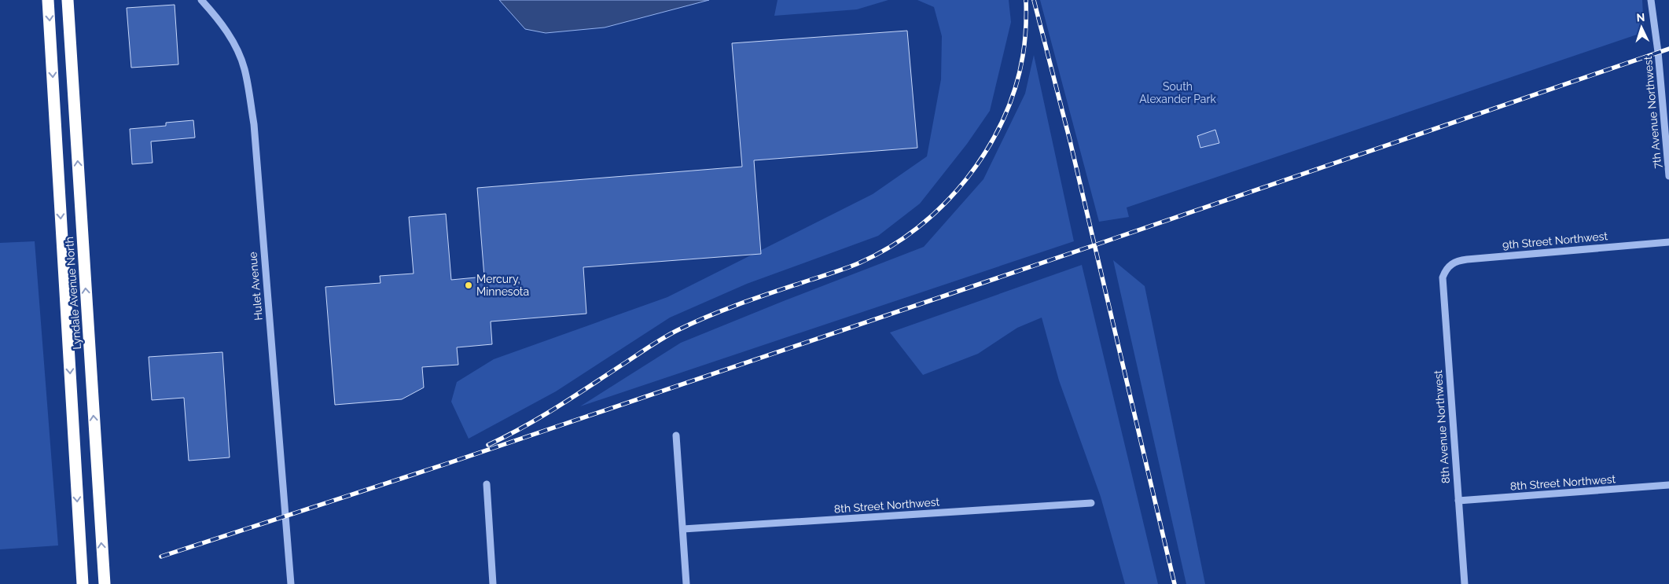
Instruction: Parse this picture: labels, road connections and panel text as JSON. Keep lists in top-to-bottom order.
{
  "streets": {
    "highway": ["Lyndale Avenue North"],
    "street": [
      "7th Avenue Northwest",
      "9th Street Northwest",
      "Hulet Avenue",
      "8th Avenue Northwest",
      "8th Street Northwest"
    ]
  },
  "crossings": [
    ["9th Street Northwest", "8th Avenue Northwest"],
    ["8th Avenue Northwest", "8th Street Northwest"]
  ],
  "parks": ["South Alexander Park"],
  "places": ["Mercury, Minnesota"],
  "north": "top"
}
